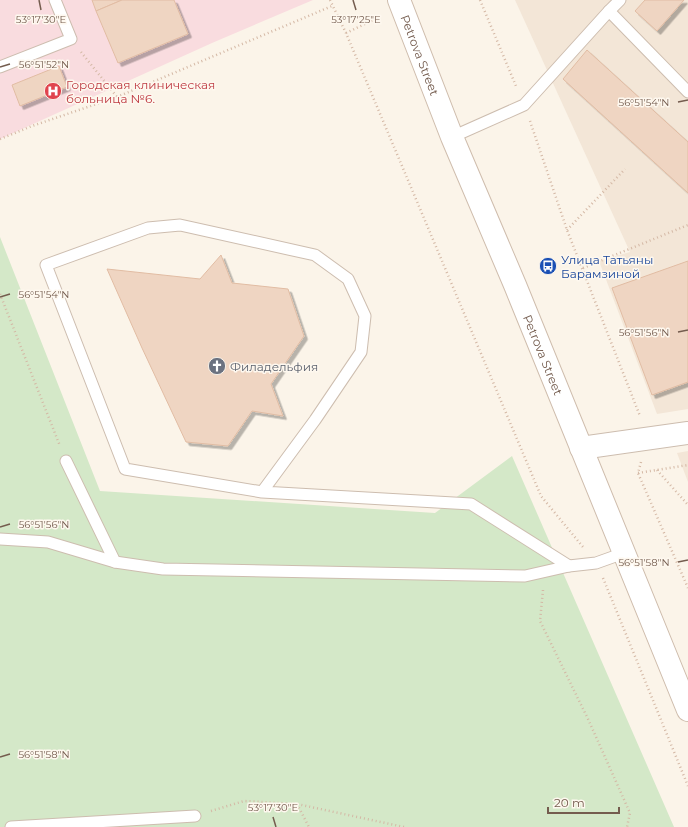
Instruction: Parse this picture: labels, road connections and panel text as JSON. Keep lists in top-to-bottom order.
{
  "streets": {
    "main road": ["Petrova Street"]
  },
  "places": {
    "hospital": ["Городская клиническая больница №6."],
    "bus stop": ["Улица Татьяны Барамзиной"],
    "church": ["Филадельфия"]
  },
  "scale_bar": "20 m",
  "coordinates": [
    "53°17'30\"E",
    "53°17'25\"E",
    "56°51'52\"N",
    "56°51'54\"N",
    "56°51'56\"N",
    "56°51'58\"N"
  ]
}
